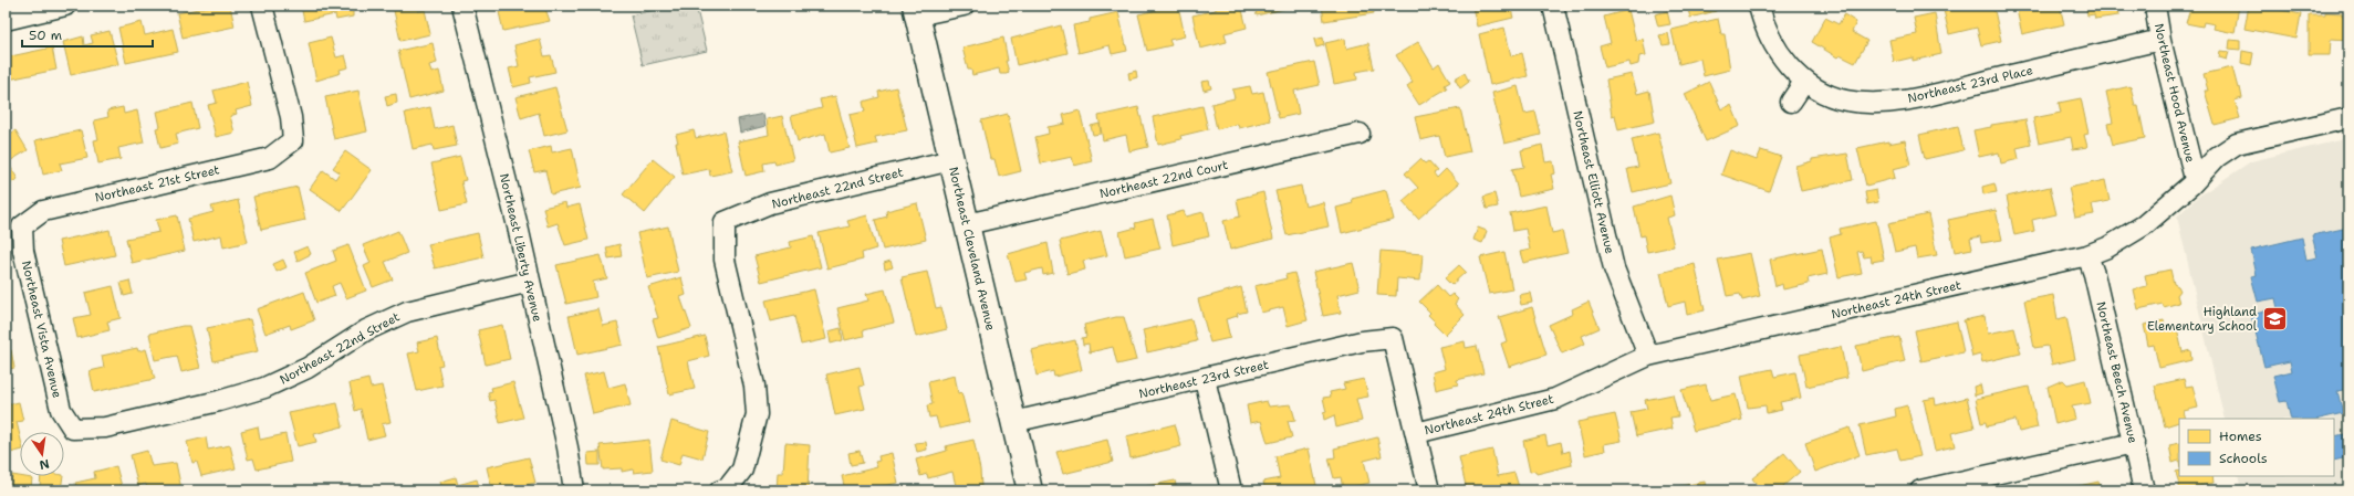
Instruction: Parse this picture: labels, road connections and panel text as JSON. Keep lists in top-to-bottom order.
{
  "streets": {
    "street": [
      "Northeast 23rd Place",
      "Northeast Hood Avenue",
      "Northeast 22nd Court",
      "Northeast Elliott Avenue",
      "Northeast 21st Street",
      "Northeast 22nd Street",
      "Northeast Liberty Avenue",
      "Northeast Cleveland Avenue",
      "Northeast 24th Street",
      "Northeast Vista Avenue",
      "Northeast Beech Avenue",
      "Northeast 23rd Street"
    ]
  },
  "crossings": [
    ["Northeast 23rd Place", "Northeast Hood Avenue"],
    ["Northeast Hood Avenue", "Northeast 24th Street"],
    ["Northeast 22nd Court", "Northeast Cleveland Avenue"],
    ["Northeast Elliott Avenue", "Northeast 24th Street"],
    ["Northeast 21st Street", "Northeast Vista Avenue"],
    ["Northeast 22nd Street", "Northeast Liberty Avenue"],
    ["Northeast 22nd Street", "Northeast Cleveland Avenue"],
    ["Northeast 22nd Street", "Northeast Vista Avenue"],
    ["Northeast Cleveland Avenue", "Northeast 23rd Street"],
    ["Northeast 24th Street", "Northeast Beech Avenue"],
    ["Northeast 24th Street", "Northeast 23rd Street"]
  ],
  "places": {
    "school or university": ["Highland Elementary School"]
  },
  "legend": ["Homes", "Schools"],
  "scale_bar": "50 m",
  "north": "bottom"
}
